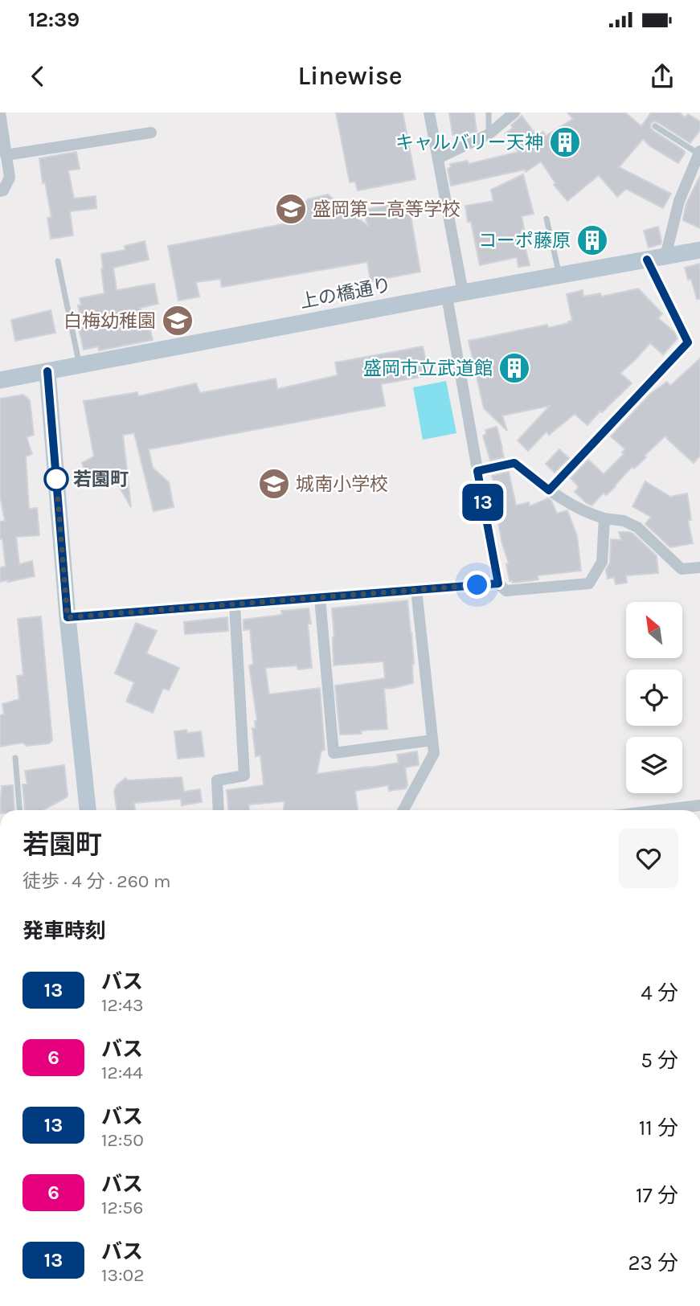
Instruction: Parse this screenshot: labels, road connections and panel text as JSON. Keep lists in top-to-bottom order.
{
  "streets": {
    "street": ["上の橋通り"]
  },
  "places": {
    "building": ["キャルバリー天神", "コーポ藤原", "盛岡市立武道館"],
    "school or university": ["盛岡第二高等学校", "白梅幼稚園", "城南小学校"],
    "other": ["若園町"]
  },
  "lines": ["bus line 13"],
  "north": "top left",
  "page": {
    "status": "12:39",
    "header": "Linewise",
    "on_map": "13",
    "heading": [
      ["若園町", "徒歩 · 4 分 · 260 m"],
      "発車時刻"
    ],
    "list": [
      {
        "mark": "13",
        "name": "バス",
        "note": "12:43",
        "value": "4 分"
      },
      {
        "mark": "6",
        "name": "バス",
        "note": "12:44",
        "value": "5 分"
      },
      {
        "mark": "13",
        "name": "バス",
        "note": "12:50",
        "value": "11 分"
      },
      {
        "mark": "6",
        "name": "バス",
        "note": "12:56",
        "value": "17 分"
      },
      {
        "mark": "13",
        "name": "バス",
        "note": "13:02",
        "value": "23 分"
      }
    ]
  }
}
